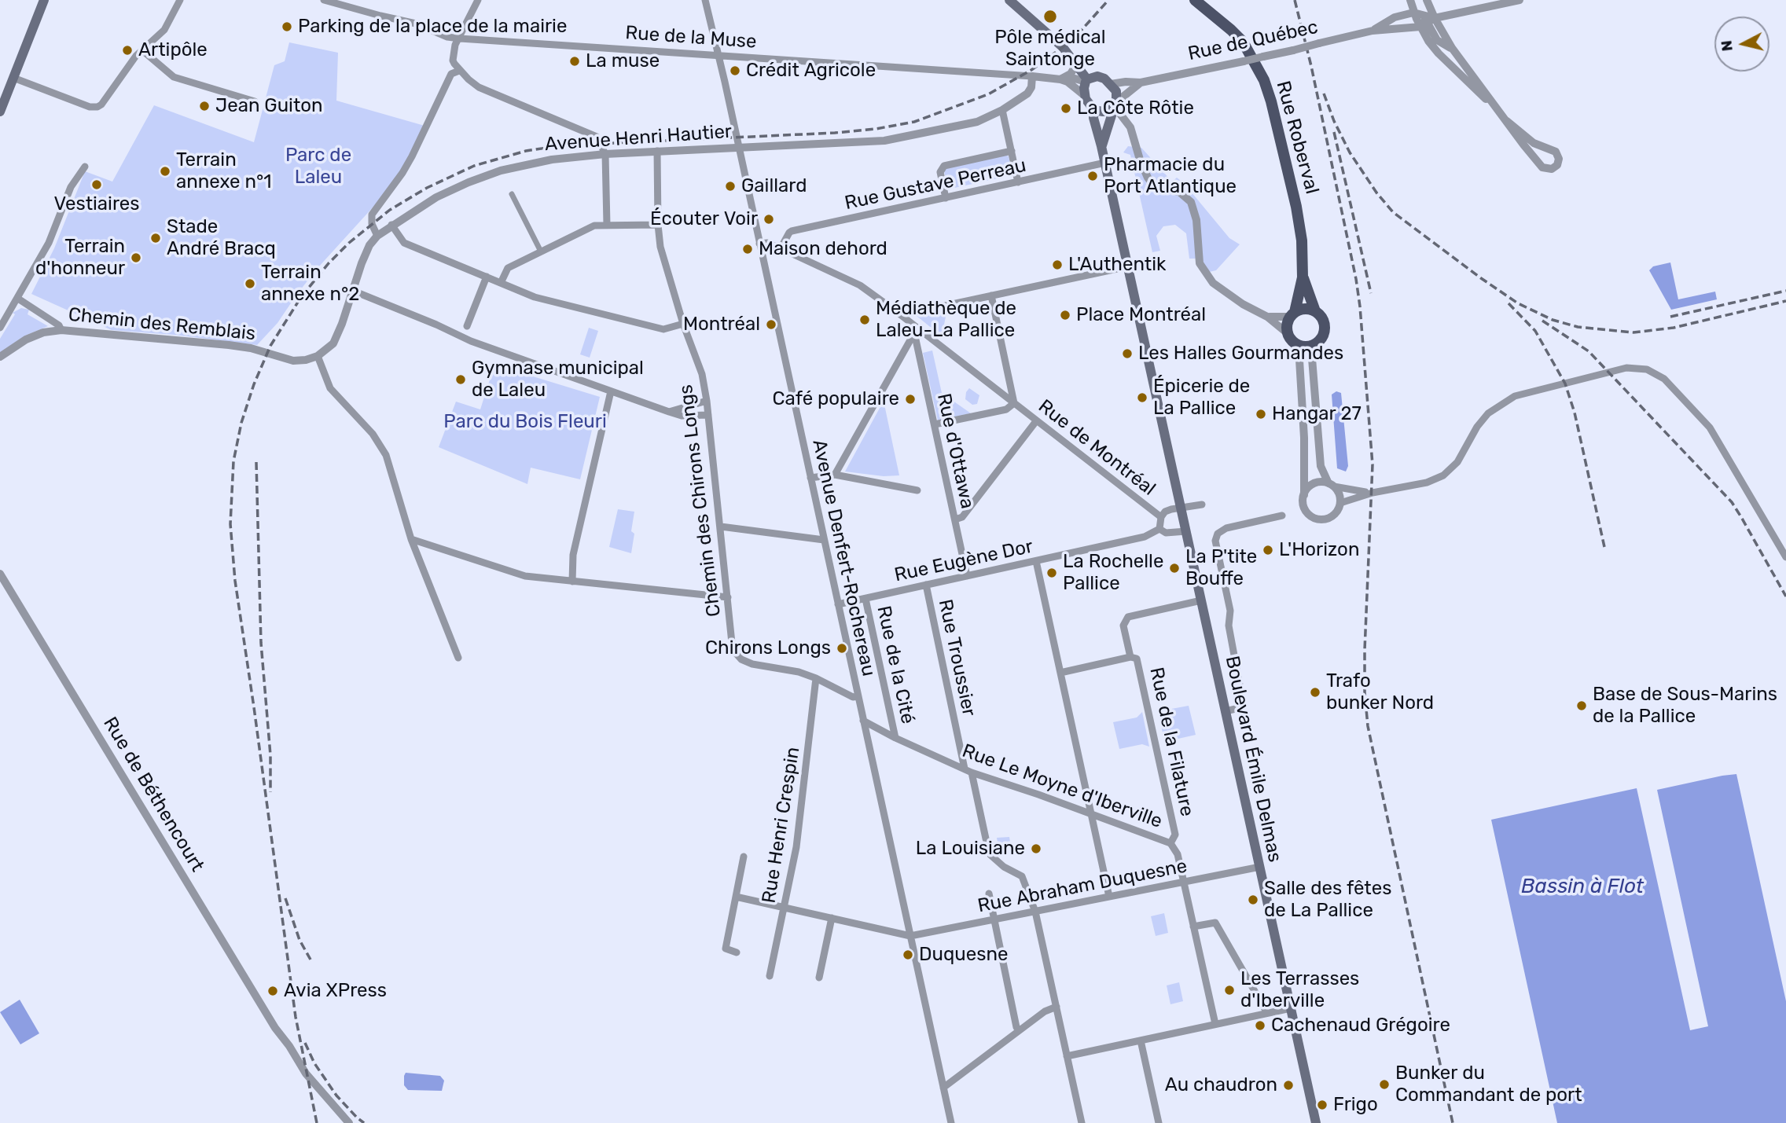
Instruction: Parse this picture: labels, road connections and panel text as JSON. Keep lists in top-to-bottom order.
{
  "streets": {
    "main road": ["Rue Roberval", "Boulevard Émile Delmas"],
    "street": [
      "Rue de la Muse",
      "Rue de Québec",
      "Avenue Henri Hautier",
      "Rue Gustave Perreau",
      "Chemin des Remblais",
      "Rue de Montréal",
      "Rue d'Ottawa",
      "Chemin des Chirons Longs",
      "Avenue Denfert-Rochereau",
      "Rue Eugène Dor",
      "Rue Troussier",
      "Rue de la Cité",
      "Rue de la Filature",
      "Rue Le Moyne d'Iberville",
      "Rue de Béthencourt",
      "Rue Henri Crespin",
      "Rue Abraham Duquesne"
    ]
  },
  "crossings": [
    ["Rue de la Muse", "Rue de Québec"],
    ["Rue de la Muse", "Avenue Henri Hautier"],
    ["Rue de la Muse", "Avenue Denfert-Rochereau"],
    ["Rue de la Muse", "Boulevard Émile Delmas"],
    ["Rue de Québec", "Boulevard Émile Delmas"],
    ["Avenue Henri Hautier", "Chemin des Remblais"],
    ["Avenue Henri Hautier", "Chemin des Chirons Longs"],
    ["Avenue Henri Hautier", "Avenue Denfert-Rochereau"],
    ["Rue Gustave Perreau", "Rue de Montréal"],
    ["Rue Gustave Perreau", "Boulevard Émile Delmas"],
    ["Rue de Montréal", "Rue d'Ottawa"],
    ["Rue de Montréal", "Avenue Denfert-Rochereau"],
    ["Rue d'Ottawa", "Rue Eugène Dor"],
    ["Chemin des Chirons Longs", "Avenue Denfert-Rochereau"],
    ["Chemin des Chirons Longs", "Rue Henri Crespin"],
    ["Avenue Denfert-Rochereau", "Rue Eugène Dor"],
    ["Avenue Denfert-Rochereau", "Rue Le Moyne d'Iberville"],
    ["Avenue Denfert-Rochereau", "Rue Abraham Duquesne"],
    ["Rue Eugène Dor", "Rue Troussier"],
    ["Rue Eugène Dor", "Rue de la Cité"],
    ["Rue Troussier", "Rue Le Moyne d'Iberville"],
    ["Rue Troussier", "Rue Abraham Duquesne"],
    ["Rue de la Cité", "Rue Le Moyne d'Iberville"],
    ["Rue de la Filature", "Rue Le Moyne d'Iberville"],
    ["Boulevard Émile Delmas", "Rue Abraham Duquesne"],
    ["Rue Le Moyne d'Iberville", "Rue Abraham Duquesne"]
  ],
  "water": ["Bassin à Flot"],
  "parks": ["Parc de Laleu", "Parc du Bois Fleuri"],
  "places": [
    "Pôle médical Saintonge",
    "Parking de la place de la mairie",
    "Artipôle",
    "La muse",
    "Crédit Agricole",
    "Jean Guiton",
    "La Côte Rôtie",
    "Terrain annexe n°1",
    "Pharmacie du Port Atlantique",
    "Vestiaires",
    "Gaillard",
    "Écouter Voir",
    "Stade André Bracq",
    "Maison dehord",
    "Terrain d'honneur",
    "L'Authentik",
    "Terrain annexe n°2",
    "Place Montréal",
    "Médiathèque de Laleu-La Pallice",
    "Montréal",
    "Les Halles Gourmandes",
    "Gymnase municipal de Laleu",
    "Épicerie de La Pallice",
    "Café populaire",
    "Hangar 27",
    "L'Horizon",
    "La P'tite Bouffe",
    "La Rochelle Pallice",
    "Chirons Longs",
    "Trafo bunker Nord",
    "Base de Sous-Marins de la Pallice",
    "La Louisiane",
    "Salle des fêtes de La Pallice",
    "Duquesne",
    "Les Terrasses d'Iberville",
    "Avia XPress",
    "Cachenaud Grégoire",
    "Bunker du Commandant de port",
    "Au chaudron",
    "Frigo"
  ],
  "north": "left"
}
